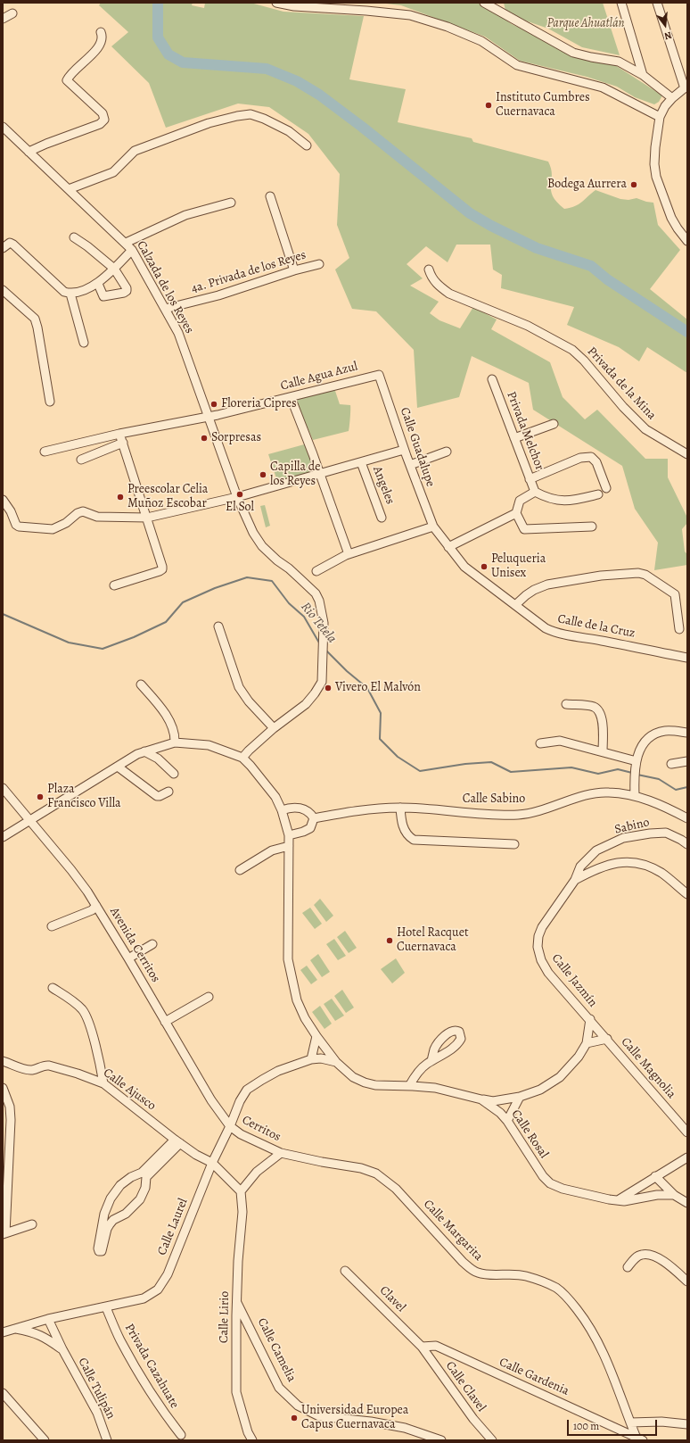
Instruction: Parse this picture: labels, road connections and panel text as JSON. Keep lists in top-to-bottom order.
{
  "streets": {
    "street": [
      "4a. Privada de los Reyes",
      "Calzada de los Reyes",
      "Calle Agua Azul",
      "Privada de la Mina",
      "Privada Melchor",
      "Calle Guadalupe",
      "Angeles",
      "Calle de la Cruz",
      "Calle Sabino",
      "Sabino",
      "Avenida Cerritos",
      "Calle Jazmín",
      "Calle Magnolia",
      "Calle Ajusco",
      "Cerritos",
      "Calle Rosal",
      "Calle Laurel",
      "Calle Margarita",
      "Clavel",
      "Calle Lirio",
      "Calle Camelia",
      "Privada Cazahuate",
      "Calle Gardenia",
      "Calle Clavel",
      "Calle Tulipán"
    ]
  },
  "crossings": [
    ["4a. Privada de los Reyes", "Calzada de los Reyes"],
    ["Calzada de los Reyes", "Calle Agua Azul"],
    ["Calzada de los Reyes", "Calle Rosal"],
    ["Calle Agua Azul", "Calle Guadalupe"],
    ["Calle Guadalupe", "Calle de la Cruz"],
    ["Sabino", "Calle Jazmín"],
    ["Avenida Cerritos", "Cerritos"],
    ["Avenida Cerritos", "Calle Laurel"],
    ["Calle Jazmín", "Calle Magnolia"],
    ["Calle Jazmín", "Calle Rosal"],
    ["Calle Ajusco", "Calle Laurel"],
    ["Calle Ajusco", "Calle Lirio"],
    ["Cerritos", "Calle Laurel"],
    ["Cerritos", "Calle Margarita"],
    ["Calle Rosal", "Calle Laurel"],
    ["Calle Laurel", "Privada Cazahuate"],
    ["Calle Laurel", "Calle Tulipán"],
    ["Calle Margarita", "Calle Gardenia"],
    ["Clavel", "Calle Gardenia"],
    ["Clavel", "Calle Clavel"],
    ["Calle Lirio", "Calle Camelia"],
    ["Calle Gardenia", "Calle Clavel"]
  ],
  "water": ["Rio Tetela"],
  "parks": ["Parque Ahuatlán"],
  "places": [
    "Instituto Cumbres Cuernavaca",
    "Bodega Aurrera",
    "Floreria Cipres",
    "Sorpresas",
    "Capilla de los Reyes",
    "El Sol",
    "Preescolar Celia Muñoz Escobar",
    "Peluqueria Unisex",
    "Vivero El Malvón",
    "Plaza Francisco Villa",
    "Hotel Racquet Cuernavaca",
    "Universidad Europea Capus Cuernavaca"
  ],
  "scale_bar": "100 m",
  "north": "bottom"
}
